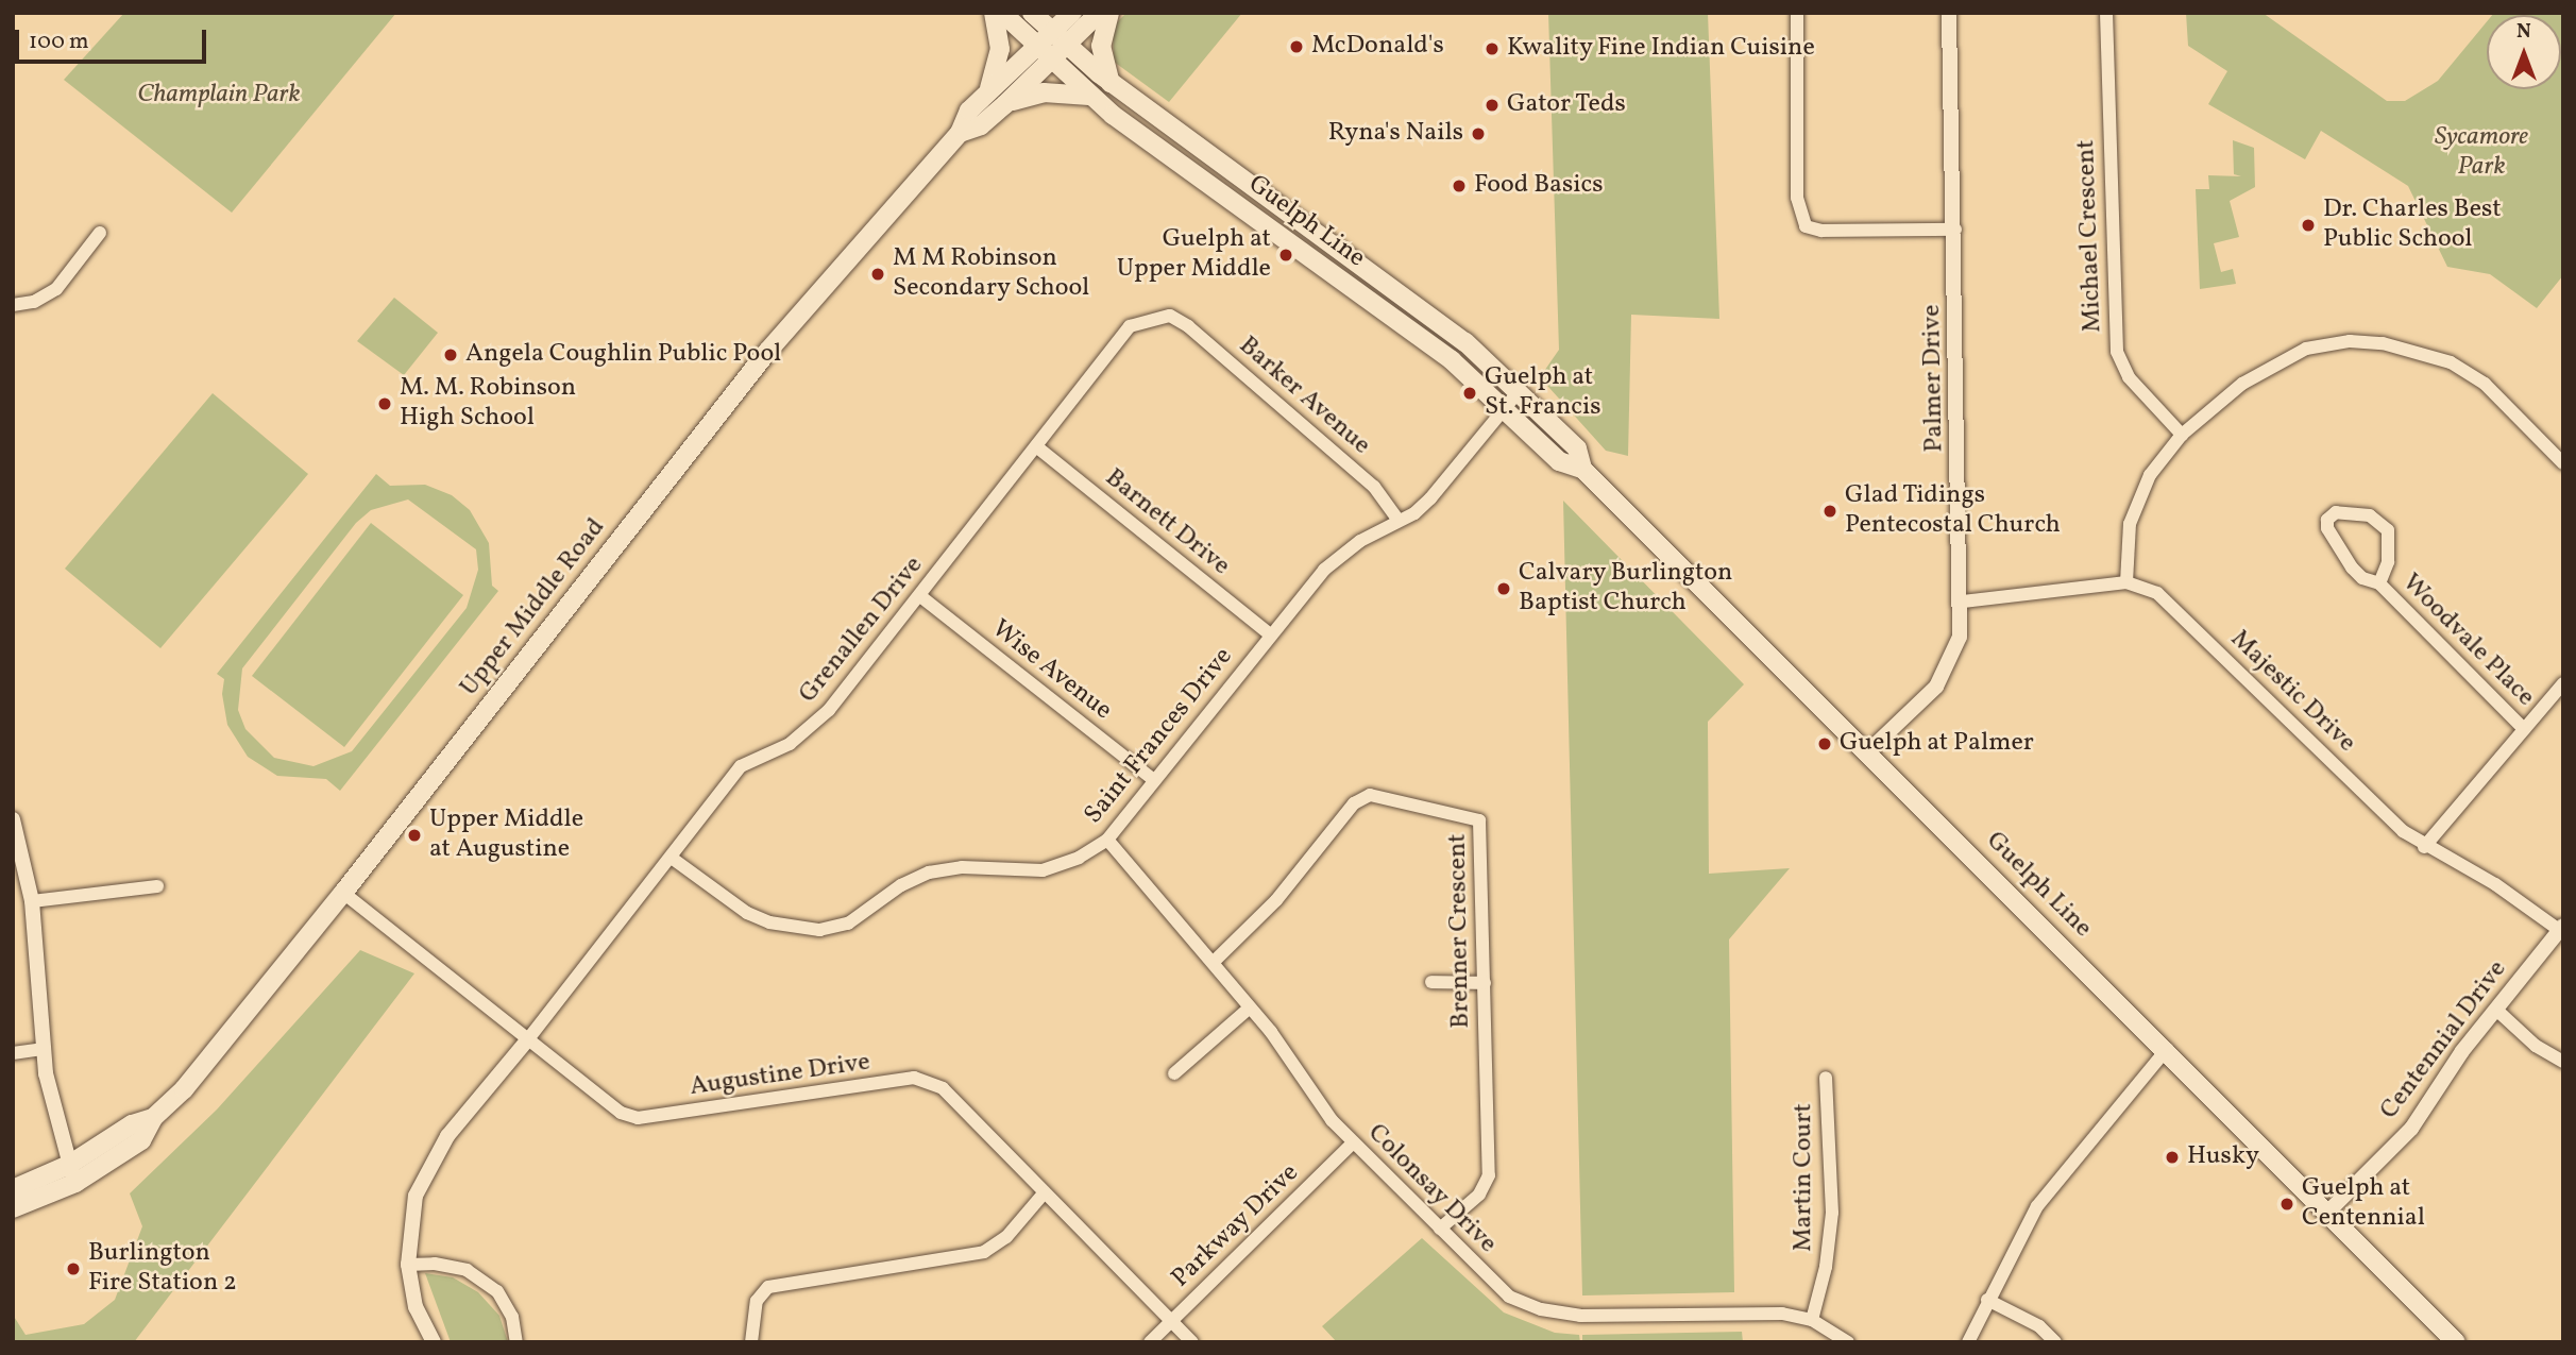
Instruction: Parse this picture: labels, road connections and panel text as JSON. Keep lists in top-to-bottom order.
{
  "streets": {
    "main road": ["Guelph Line", "Upper Middle Road"],
    "street": [
      "Michael Crescent",
      "Palmer Drive",
      "Barker Avenue",
      "Barnett Drive",
      "Grenallen Drive",
      "Woodvale Place",
      "Wise Avenue",
      "Majestic Drive",
      "Saint Frances Drive",
      "Brenner Crescent",
      "Centennial Drive",
      "Augustine Drive",
      "Martin Court",
      "Colonsay Drive",
      "Parkway Drive"
    ]
  },
  "crossings": [
    ["Guelph Line", "Palmer Drive"],
    ["Guelph Line", "Upper Middle Road"],
    ["Guelph Line", "Saint Frances Drive"],
    ["Guelph Line", "Centennial Drive"],
    ["Palmer Drive", "Majestic Drive"],
    ["Barker Avenue", "Grenallen Drive"],
    ["Barker Avenue", "Saint Frances Drive"],
    ["Barnett Drive", "Grenallen Drive"],
    ["Barnett Drive", "Saint Frances Drive"],
    ["Upper Middle Road", "Augustine Drive"],
    ["Grenallen Drive", "Wise Avenue"],
    ["Grenallen Drive", "Saint Frances Drive"],
    ["Grenallen Drive", "Augustine Drive"],
    ["Wise Avenue", "Saint Frances Drive"],
    ["Majestic Drive", "Centennial Drive"],
    ["Saint Frances Drive", "Colonsay Drive"],
    ["Brenner Crescent", "Colonsay Drive"],
    ["Augustine Drive", "Parkway Drive"],
    ["Martin Court", "Colonsay Drive"],
    ["Colonsay Drive", "Parkway Drive"]
  ],
  "parks": ["Champlain Park", "Sycamore Park"],
  "places": [
    "McDonald's",
    "Kwality Fine Indian Cuisine",
    "Gator Teds",
    "Ryna's Nails",
    "Food Basics",
    "Dr. Charles Best Public School",
    "Guelph at Upper Middle",
    "M M Robinson Secondary School",
    "Angela Coughlin Public Pool",
    "Guelph at St. Francis",
    "M. M. Robinson High School",
    "Glad Tidings Pentecostal Church",
    "Calvary Burlington Baptist Church",
    "Guelph at Palmer",
    "Upper Middle at Augustine",
    "Husky",
    "Guelph at Centennial",
    "Burlington Fire Station 2"
  ],
  "scale_bar": "100 m",
  "north": "top"
}
